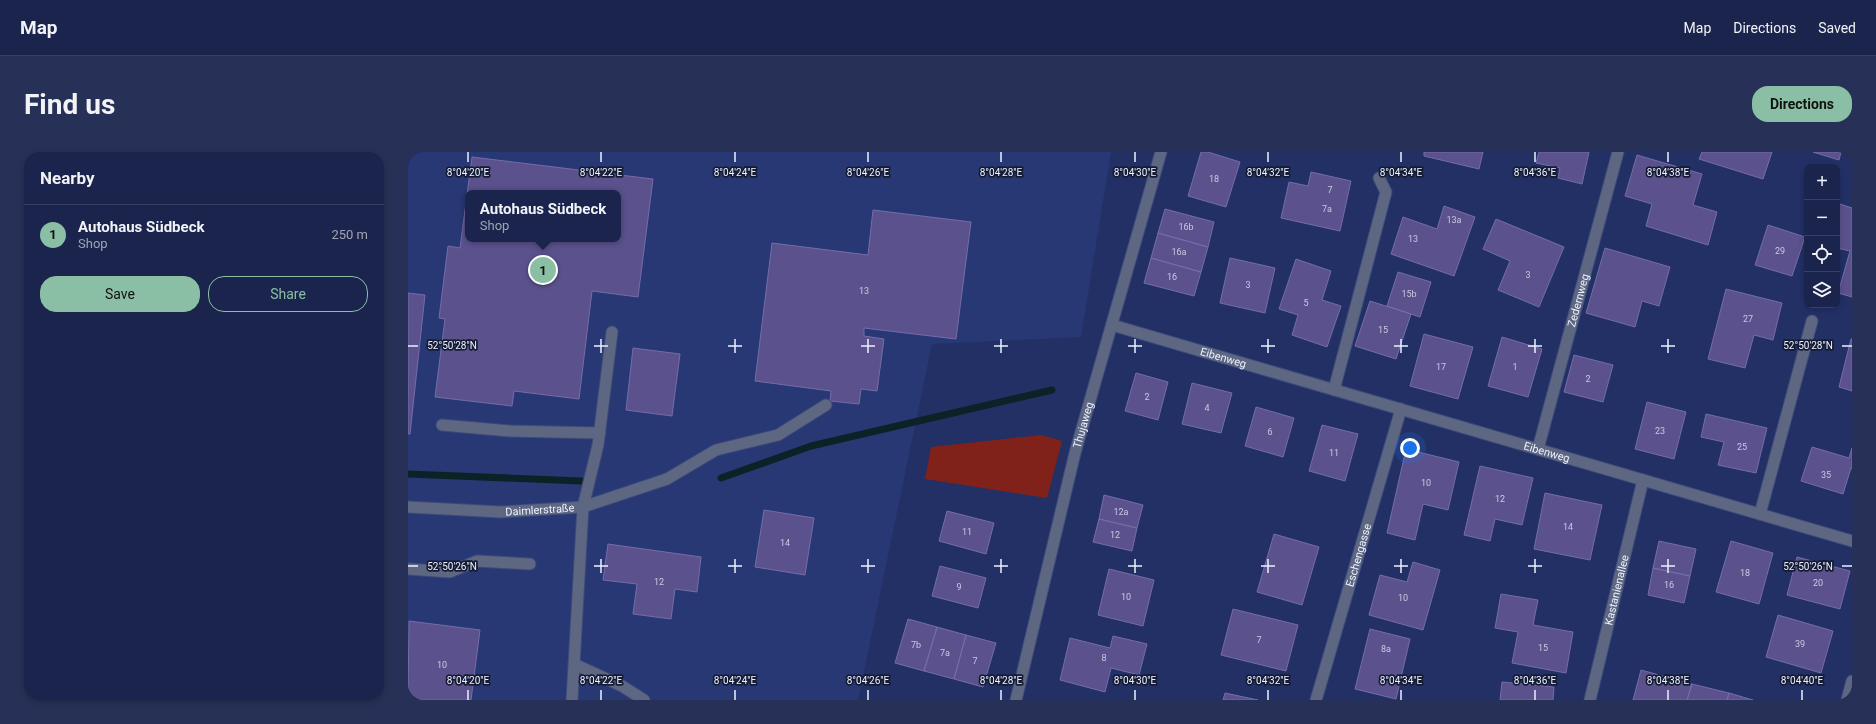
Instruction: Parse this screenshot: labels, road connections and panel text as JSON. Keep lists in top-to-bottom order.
{
  "streets": {
    "street": [
      "Zedernweg",
      "Eibenweg",
      "Thujaweg",
      "Daimlerstraße",
      "Eschengasse",
      "Kastanienallee"
    ]
  },
  "crossings": [
    ["Zedernweg", "Eibenweg"],
    ["Eibenweg", "Thujaweg"],
    ["Eibenweg", "Eschengasse"],
    ["Eibenweg", "Kastanienallee"]
  ],
  "house_numbers": [
    "18",
    "7",
    "7a",
    "13a",
    "16b",
    "13",
    "29",
    "16a",
    "3",
    "16",
    "3",
    "13",
    "15b",
    "5",
    "27",
    "15",
    "17",
    "1",
    "2",
    "2",
    "4",
    "23",
    "6",
    "25",
    "11",
    "35",
    "10",
    "12",
    "12a",
    "14",
    "11",
    "12",
    "14",
    "18",
    "12",
    "20",
    "16",
    "9",
    "10",
    "10",
    "7",
    "39",
    "7b",
    "15",
    "8a",
    "7a",
    "8",
    "7",
    "10"
  ],
  "page": {
    "header": "Map",
    "nav": ["Map", "Directions", "Saved"],
    "buttons": [
      "Directions",
      ["Save", "Share"]
    ],
    "title": "Find us",
    "heading": "Nearby",
    "map_buttons": ["+", "−"],
    "popup": ["Autohaus Südbeck", "Shop"],
    "list": [
      {
        "mark": "1",
        "name": "Autohaus Südbeck",
        "note": "Shop",
        "value": "250 m"
      }
    ],
    "pins": "1"
  },
  "coordinates": [
    "8°04'20\"E",
    "8°04'22\"E",
    "8°04'24\"E",
    "8°04'26\"E",
    "8°04'28\"E",
    "8°04'30\"E",
    "8°04'32\"E",
    "8°04'34\"E",
    "8°04'36\"E",
    "8°04'38\"E",
    "52°50'28\"N",
    "52°50'26\"N",
    "8°04'40\"E"
  ]
}
